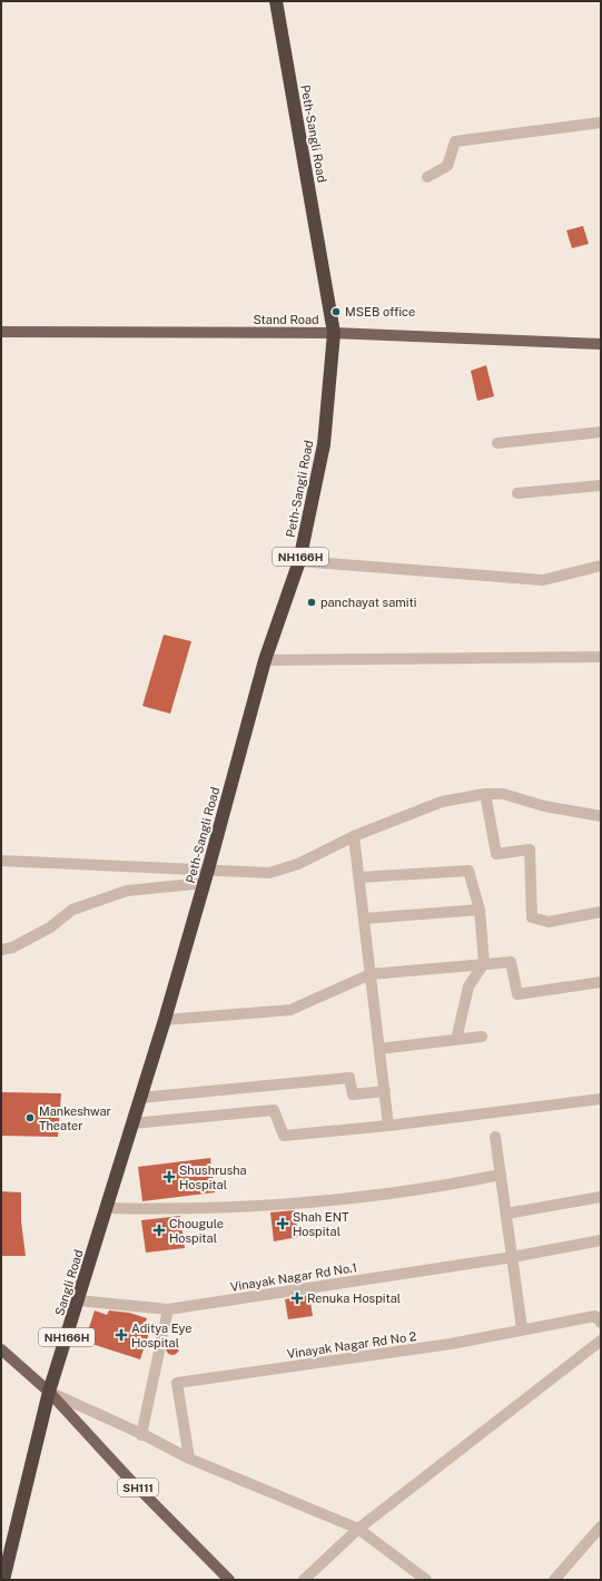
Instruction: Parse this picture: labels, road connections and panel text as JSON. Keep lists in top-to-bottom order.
{
  "streets": {
    "highway": ["Peth-Sangli Road", "NH166H", "Sangli Road"],
    "main road": ["Stand Road", "SH111"],
    "street": ["Vinayak Nagar Rd No.1", "Vinayak Nagar Rd No 2"]
  },
  "crossings": [
    ["Peth-Sangli Road", "Stand Road"],
    ["Peth-Sangli Road", "Sangli Road"],
    ["Vinayak Nagar Rd No.1", "Sangli Road"],
    ["Sangli Road", "SH111"]
  ],
  "places": {
    "other": ["MSEB office", "panchayat samiti", "Mankeshwar Theater"],
    "health": [
      "Shushrusha Hospital",
      "Shah ENT Hospital",
      "Chougule Hospital",
      "Renuka Hospital",
      "Aditya Eye Hospital"
    ]
  }
}
